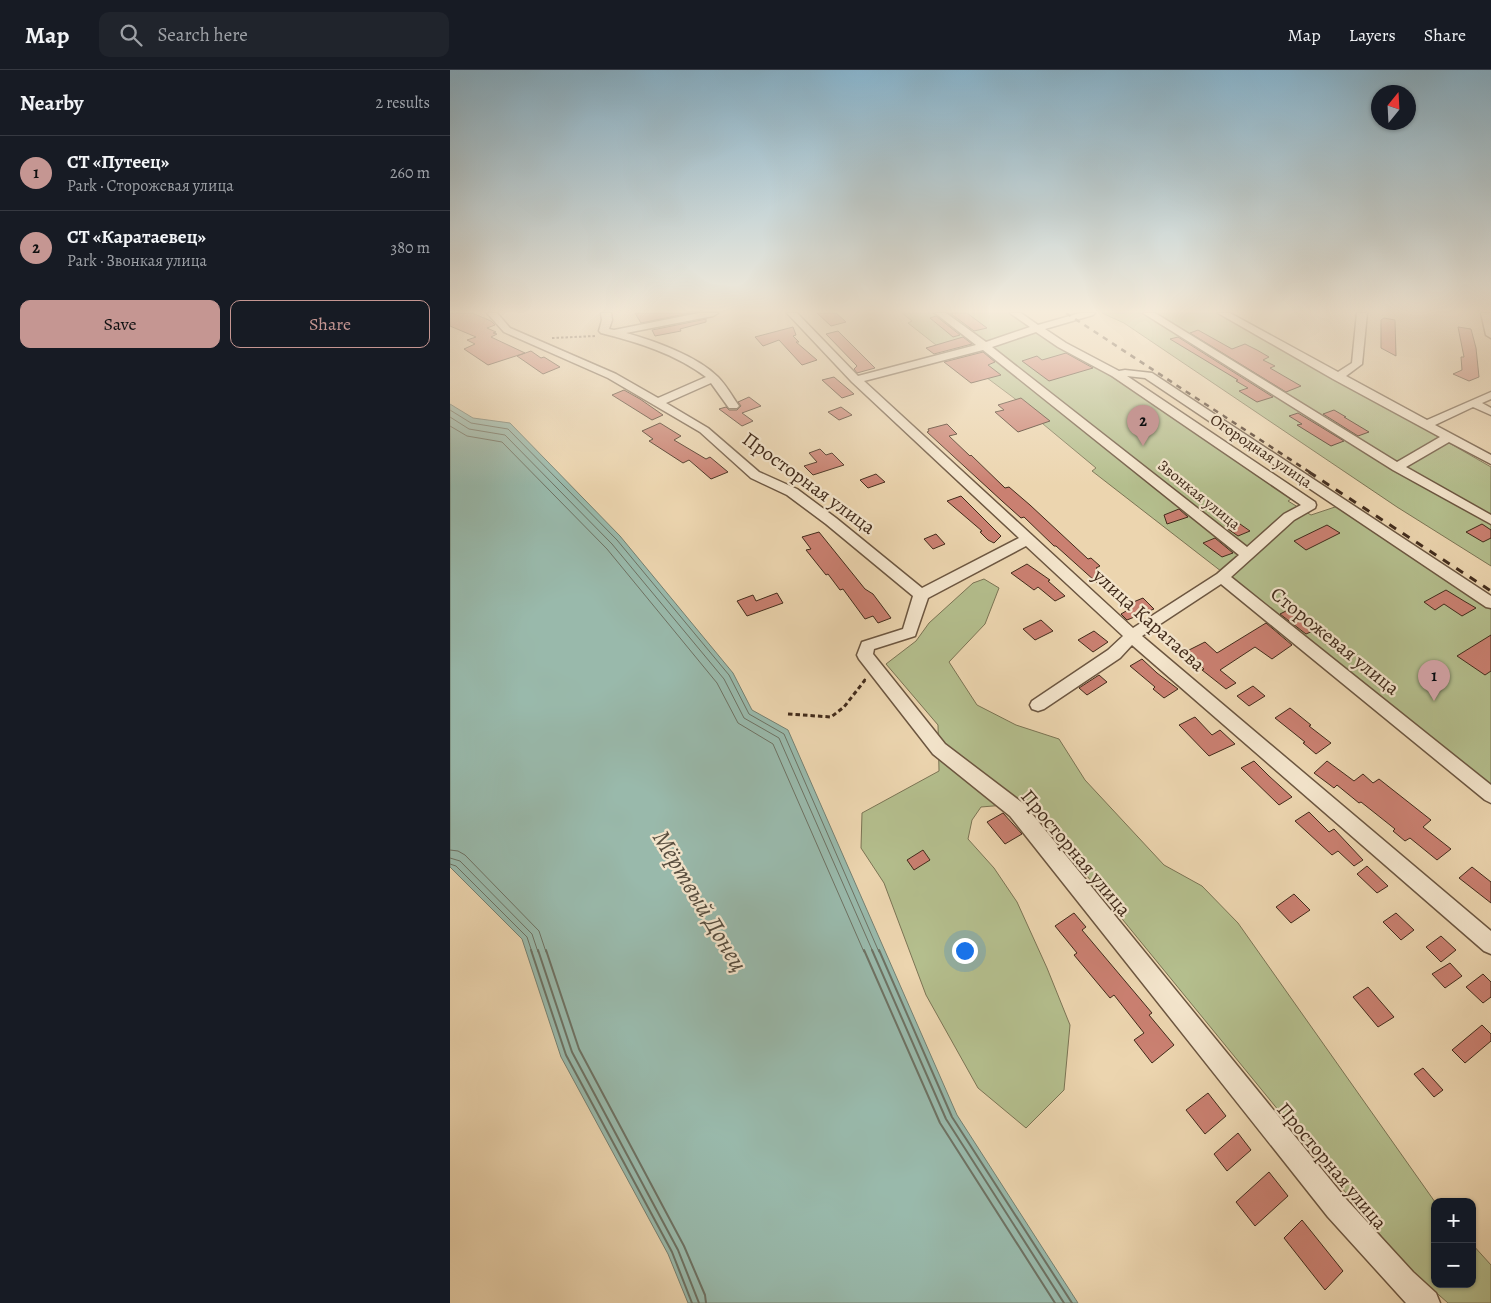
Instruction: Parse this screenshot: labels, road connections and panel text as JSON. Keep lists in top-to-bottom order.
{
  "streets": {
    "street": [
      "Огородная улица",
      "Просторная улица",
      "Звонкая улица",
      "улица Каратаева",
      "Сторожевая улица"
    ]
  },
  "crossings": [
    ["Огородная улица", "Звонкая улица"]
  ],
  "water": ["Мёртвый Донец"],
  "north": "top",
  "page": {
    "header": "Map",
    "search": "Search here",
    "nav": ["Map", "Layers", "Share"],
    "heading": ["Nearby", "2 results"],
    "list": [
      {
        "mark": "1",
        "name": "СТ «Путеец»",
        "note": "Park · Сторожевая улица",
        "value": "260 m"
      },
      {
        "mark": "2",
        "name": "СТ «Каратаевец»",
        "note": "Park · Звонкая улица",
        "value": "380 m"
      }
    ],
    "buttons": ["Save", "Share"],
    "pins": ["2", "1"],
    "map_buttons": ["+", "−"]
  }
}
